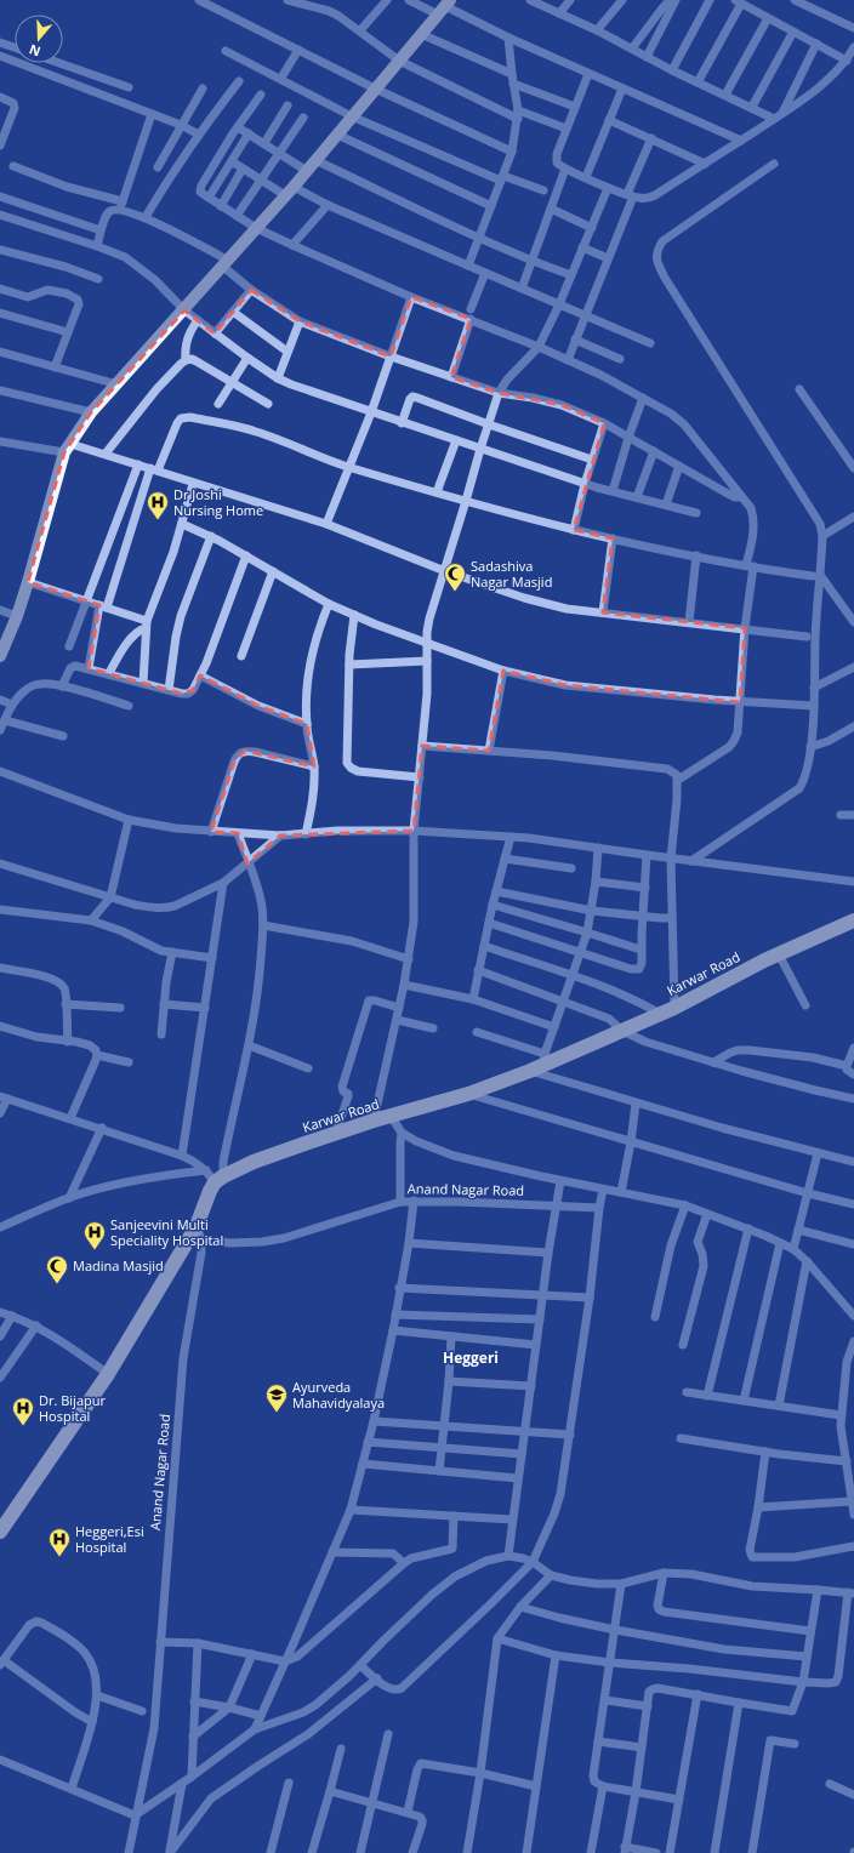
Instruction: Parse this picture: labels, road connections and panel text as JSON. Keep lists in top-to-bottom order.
{
  "streets": {
    "highway": ["Karwar Road"],
    "street": ["Anand Nagar Road"]
  },
  "crossings": [
    ["Karwar Road", "Anand Nagar Road"]
  ],
  "districts": ["Heggeri"],
  "places": {
    "hospital": [
      "Dr Joshi Nursing Home",
      "Sanjeevini Multi Speciality Hospital",
      "Dr. Bijapur Hospital",
      "Heggeri,Esi Hospital"
    ],
    "mosque": ["Sadashiva Nagar Masjid", "Madina Masjid"],
    "school or university": ["Ayurveda Mahavidyalaya"]
  },
  "north": "bottom"
}
